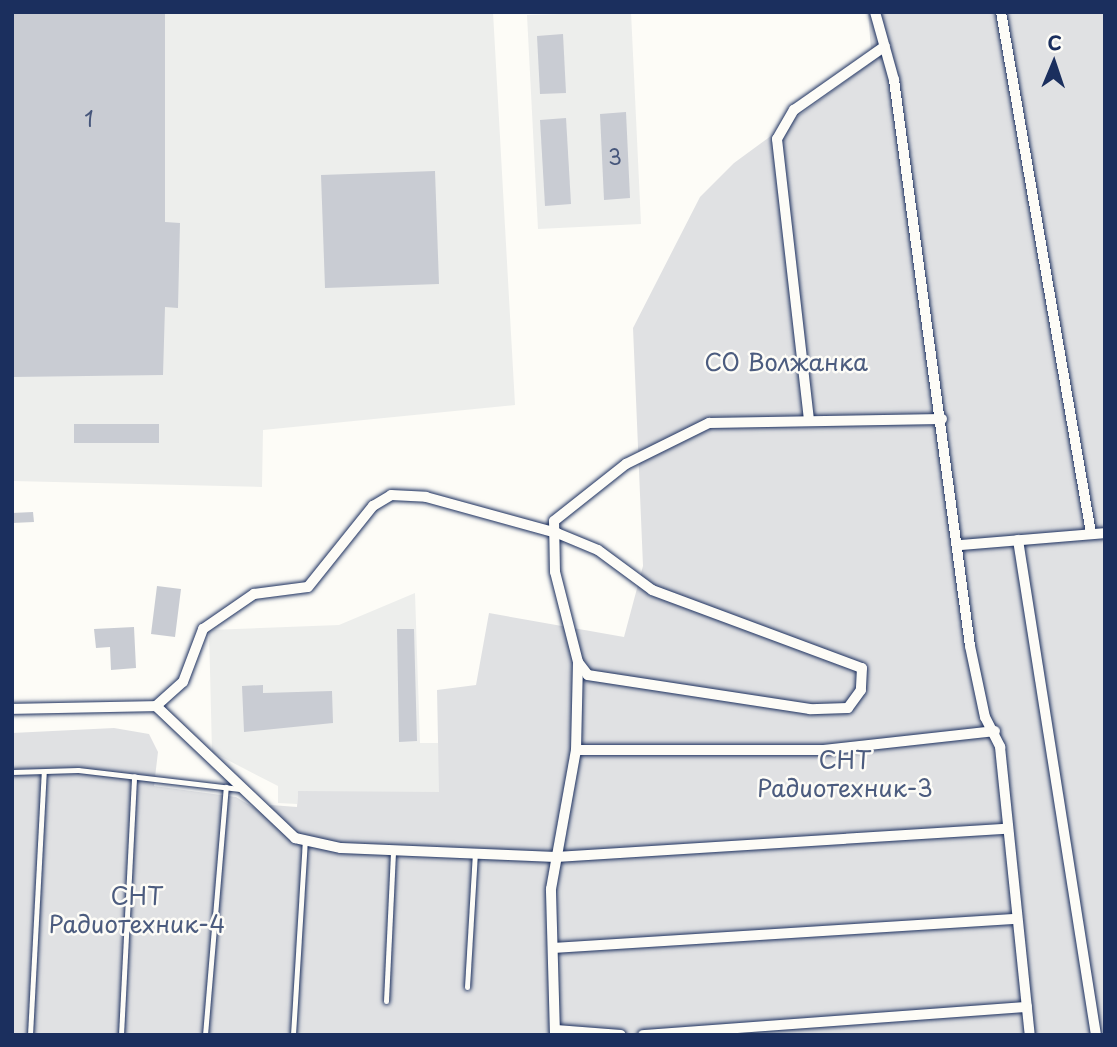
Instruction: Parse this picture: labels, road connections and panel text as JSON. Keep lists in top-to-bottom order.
{
  "parks": ["СО Волжанка", "СНТ Радиотехник-3", "СНТ Радиотехник-4"],
  "house_numbers": ["1", "3"],
  "north": "top"
}
